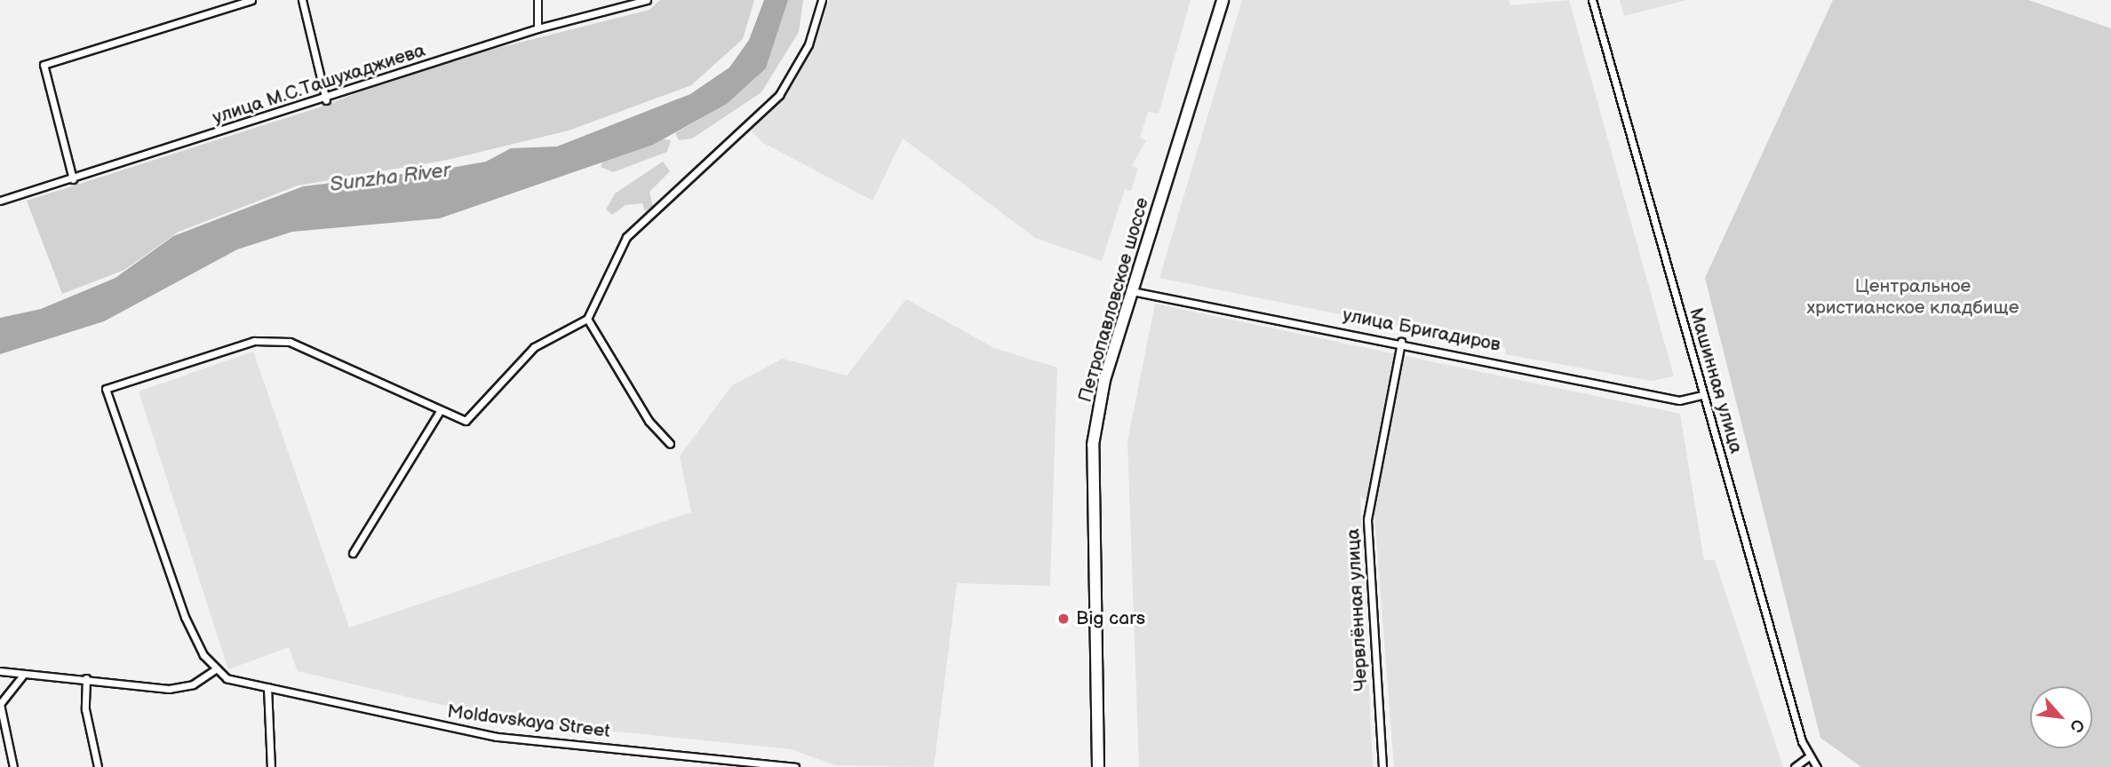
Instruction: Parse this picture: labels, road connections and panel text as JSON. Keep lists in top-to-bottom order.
{
  "streets": {
    "main road": ["Петропавловское шоссе"],
    "street": [
      "улица М.С.Ташухаджиева",
      "улица Бригадиров",
      "Машинная улица",
      "Червлённая улица",
      "Moldavskaya Street"
    ]
  },
  "crossings": [
    ["Петропавловское шоссе", "улица Бригадиров"],
    ["улица Бригадиров", "Машинная улица"],
    ["улица Бригадиров", "Червлённая улица"]
  ],
  "water": ["Sunzha River"],
  "parks": ["Центральное христианское кладбище"],
  "places": ["Big cars"],
  "north": "bottom right"
}
